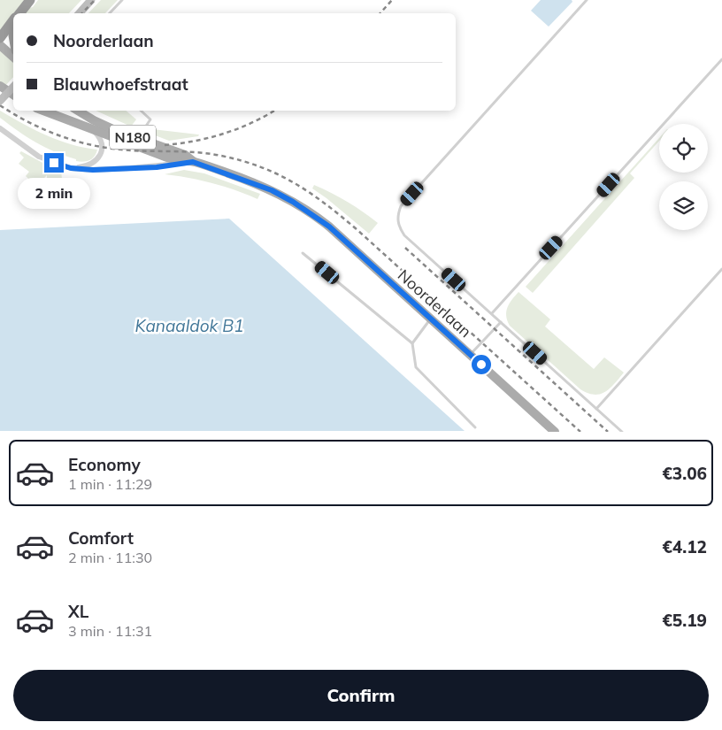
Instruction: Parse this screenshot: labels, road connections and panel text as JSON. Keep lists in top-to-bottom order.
{
  "streets": {
    "main road": ["N180", "Noorderlaan"]
  },
  "crossings": [
    ["N180", "Noorderlaan"]
  ],
  "water": ["Kanaaldok B1"],
  "page": {
    "banner": ["Noorderlaan", "Blauwhoefstraat"],
    "bubble": "2 min",
    "list": [
      {
        "name": "Economy",
        "note": "1 min · 11:29",
        "value": "€3.06"
      },
      {
        "name": "Comfort",
        "note": "2 min · 11:30",
        "value": "€4.12"
      },
      {
        "name": "XL",
        "note": "3 min · 11:31",
        "value": "€5.19"
      }
    ],
    "buttons": "Confirm"
  }
}
